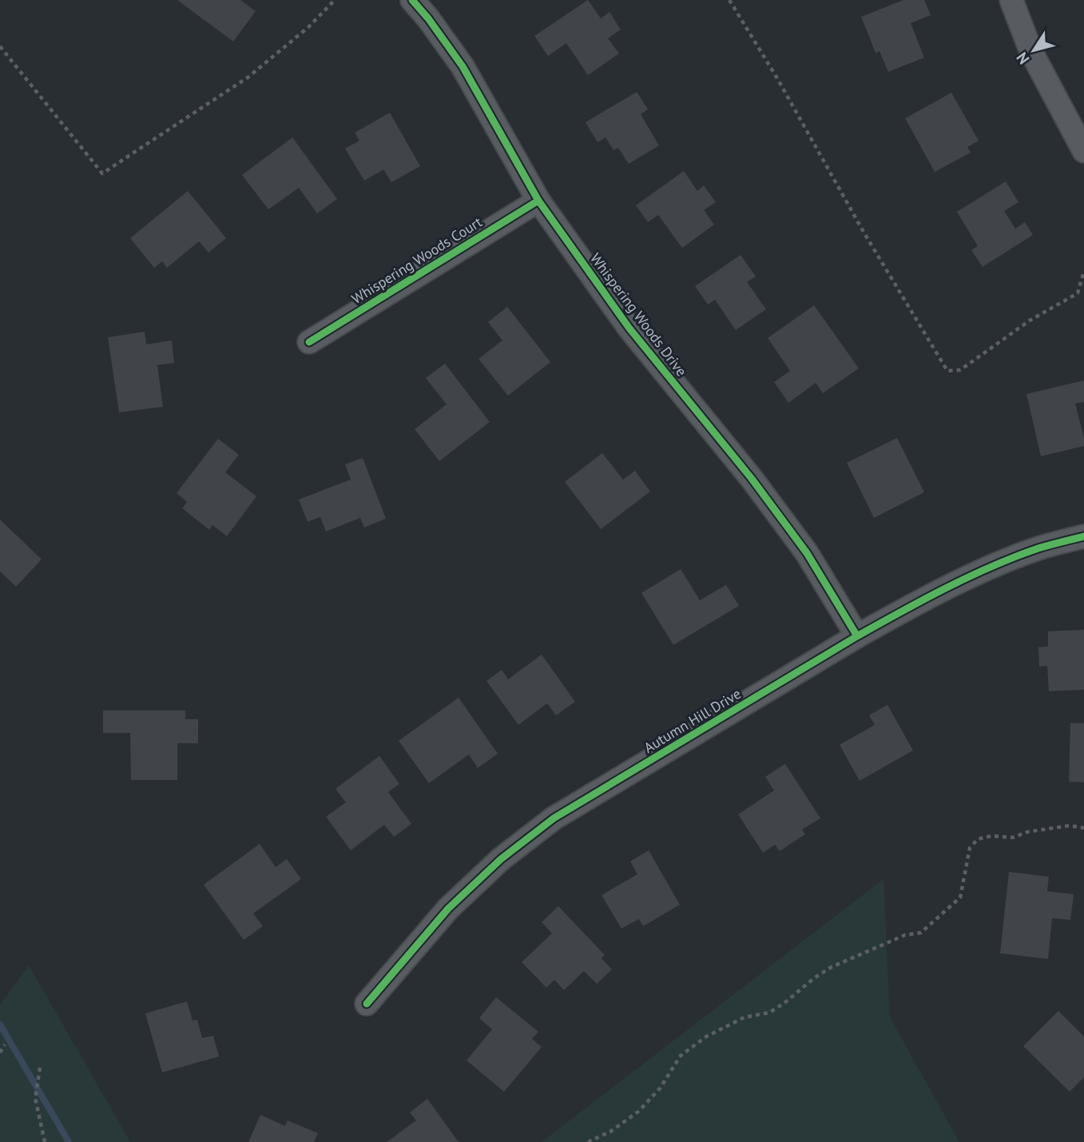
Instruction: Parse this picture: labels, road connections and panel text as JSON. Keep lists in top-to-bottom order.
{
  "streets": {
    "street": ["Whispering Woods Court", "Whispering Woods Drive", "Autumn Hill Drive"]
  },
  "crossings": [
    ["Whispering Woods Court", "Whispering Woods Drive"],
    ["Whispering Woods Drive", "Autumn Hill Drive"]
  ],
  "north": "bottom left"
}
